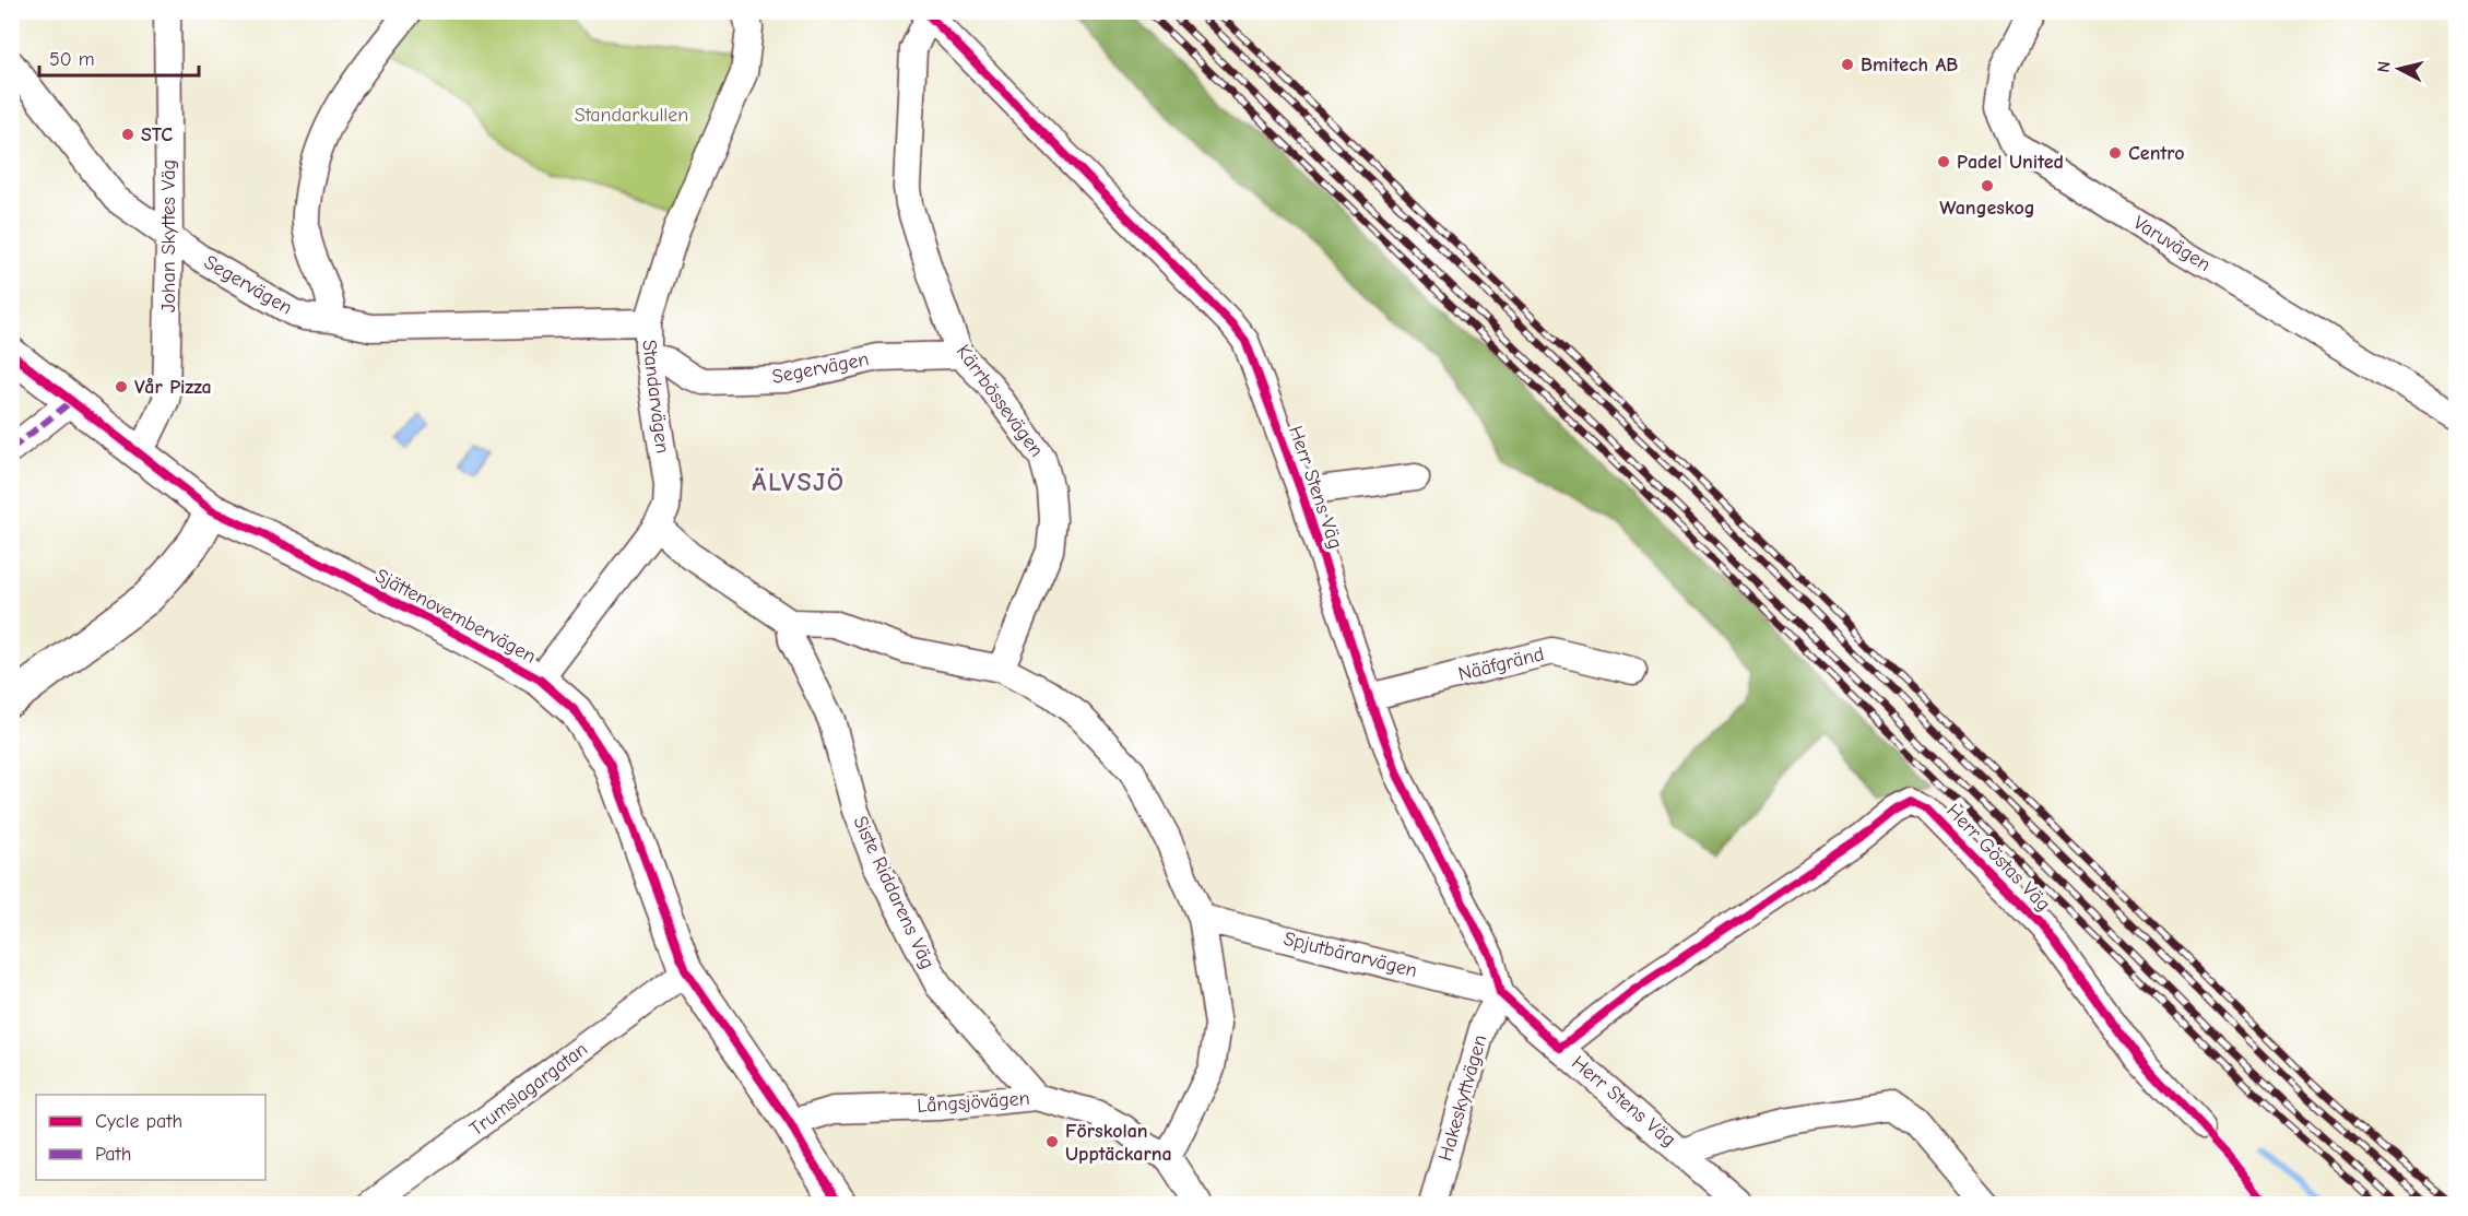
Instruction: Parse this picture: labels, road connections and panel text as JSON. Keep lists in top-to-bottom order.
{
  "streets": {
    "street": [
      "Johan Skyttes Väg",
      "Varuvägen",
      "Segervägen",
      "Standarvägen",
      "Kärrbössevägen",
      "Herr Stens Väg",
      "Sjättenovembervägen",
      "Nääfgränd",
      "Herr Göstas Väg",
      "Siste Riddarens Väg",
      "Spjutbärarvägen",
      "Trumslagargatan",
      "Hakeskyttvägen",
      "Långsjövägen"
    ]
  },
  "crossings": [
    ["Johan Skyttes Väg", "Segervägen"],
    ["Johan Skyttes Väg", "Sjättenovembervägen"],
    ["Segervägen", "Standarvägen"],
    ["Segervägen", "Kärrbössevägen"],
    ["Standarvägen", "Sjättenovembervägen"],
    ["Kärrbössevägen", "Herr Stens Väg"],
    ["Herr Stens Väg", "Nääfgränd"],
    ["Herr Stens Väg", "Herr Göstas Väg"],
    ["Herr Stens Väg", "Spjutbärarvägen"],
    ["Herr Stens Väg", "Hakeskyttvägen"],
    ["Sjättenovembervägen", "Trumslagargatan"],
    ["Sjättenovembervägen", "Långsjövägen"],
    ["Siste Riddarens Väg", "Långsjövägen"],
    ["Spjutbärarvägen", "Hakeskyttvägen"]
  ],
  "districts": ["ÄLVSJÖ"],
  "parks": ["Standarkullen"],
  "places": [
    "Bmitech AB",
    "STC",
    "Centro",
    "Padel United",
    "Wangeskog",
    "Vår Pizza",
    "Förskolan Upptäckarna"
  ],
  "legend": ["Cycle path", "Path"],
  "scale_bar": "50 m",
  "north": "left"
}
